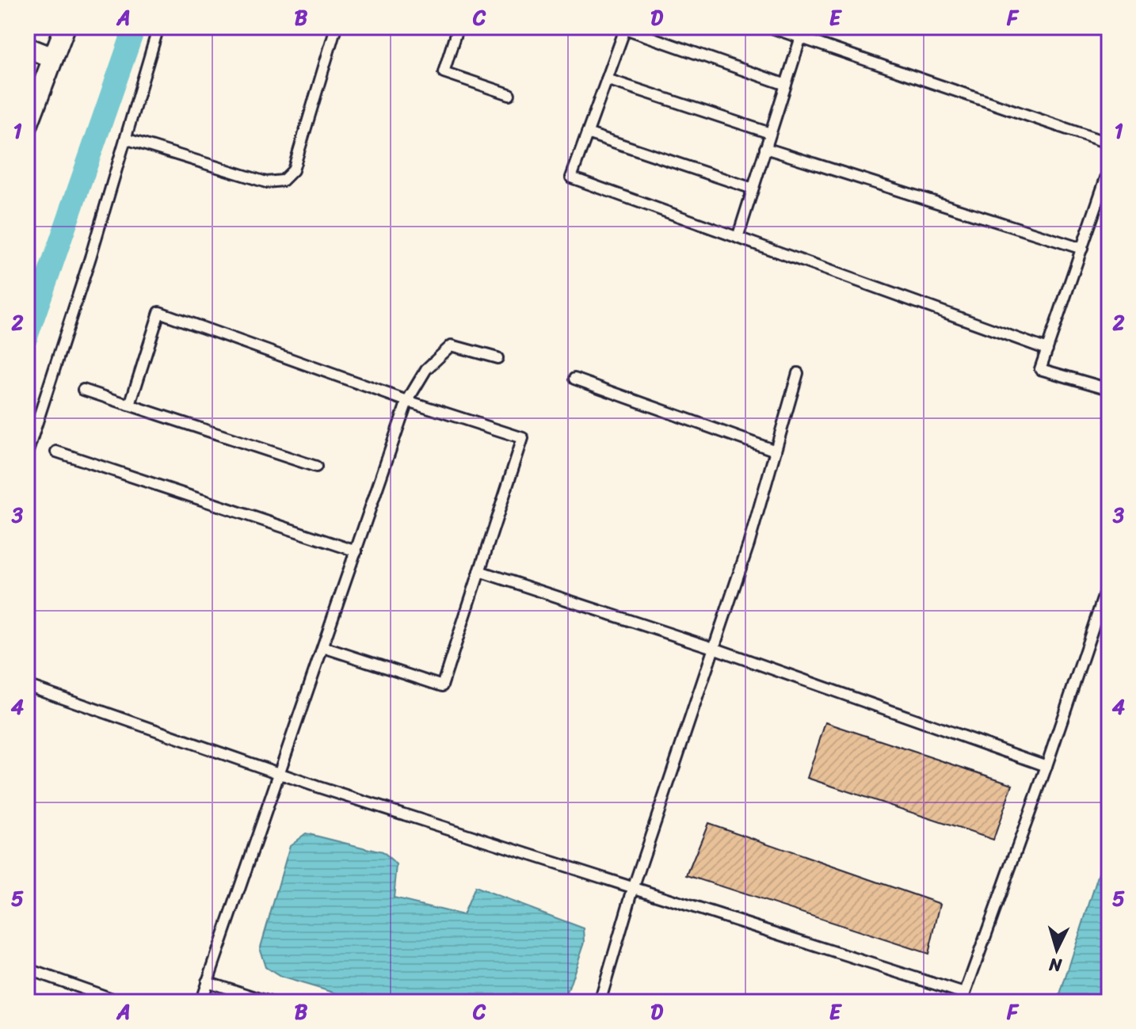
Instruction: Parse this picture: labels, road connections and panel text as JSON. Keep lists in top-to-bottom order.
{
  "north": "bottom",
  "grid": {
    "columns": [
      "A",
      "B",
      "C",
      "D",
      "E",
      "F"
    ],
    "rows": [
      "1",
      "2",
      "3",
      "4",
      "5"
    ]
  }
}
